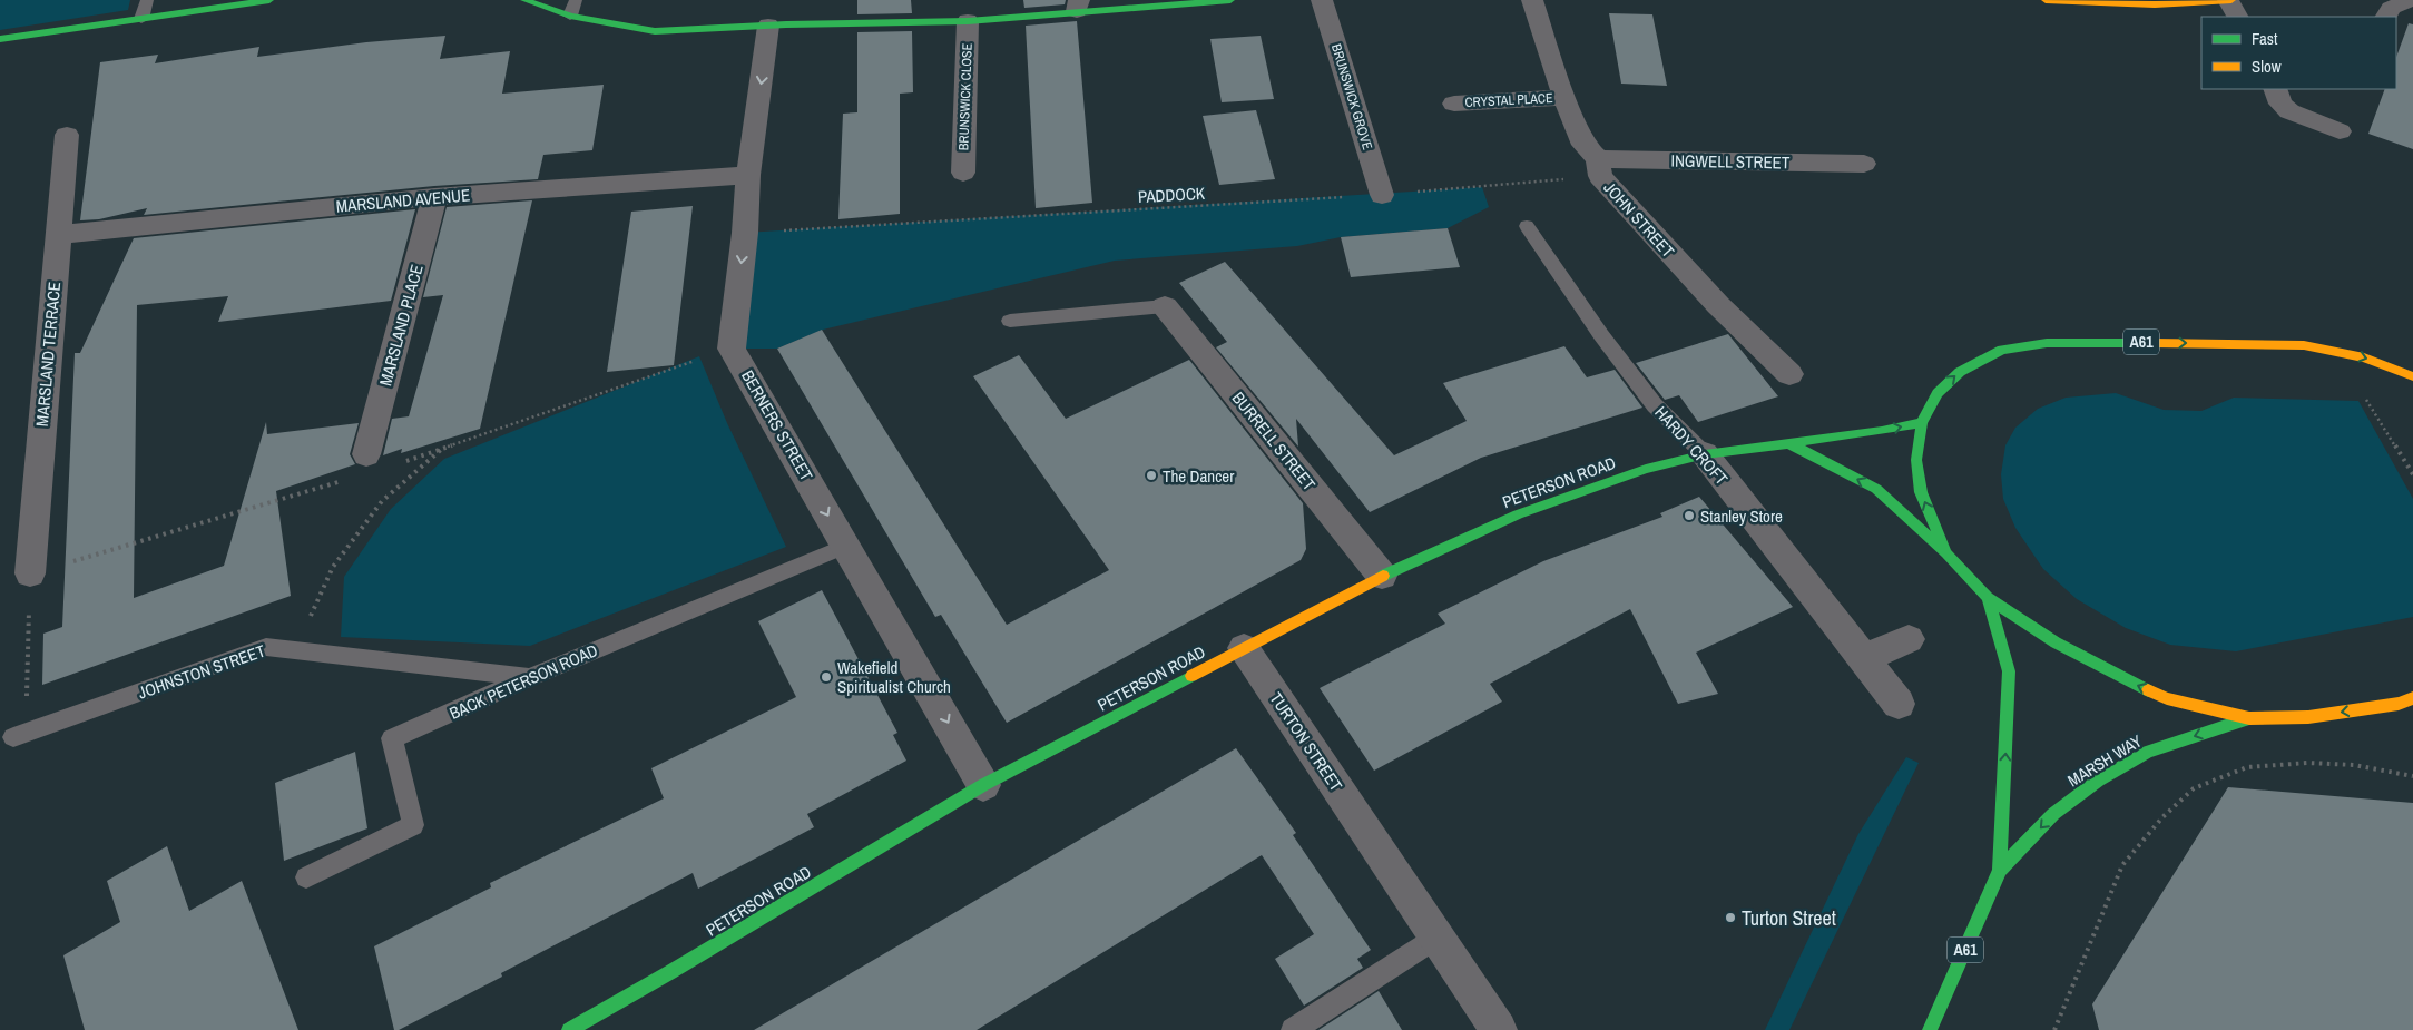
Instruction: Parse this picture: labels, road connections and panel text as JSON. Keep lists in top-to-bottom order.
{
  "streets": {
    "main road": ["A61", "PETERSON ROAD", "MARSH WAY"],
    "street": [
      "BRUNSWICK CLOSE",
      "BRUNSWICK GROVE",
      "CRYSTAL PLACE",
      "INGWELL STREET",
      "MARSLAND AVENUE",
      "JOHN STREET",
      "MARSLAND PLACE",
      "MARSLAND TERRACE",
      "BERNERS STREET",
      "BURRELL STREET",
      "HARDY CROFT",
      "TURTON STREET"
    ],
    "lane": ["JOHNSTON STREET", "BACK PETERSON ROAD"],
    "path": ["PADDOCK"]
  },
  "crossings": [
    ["BRUNSWICK GROVE", "PADDOCK"],
    ["CRYSTAL PLACE", "JOHN STREET"],
    ["INGWELL STREET", "PADDOCK"],
    ["INGWELL STREET", "JOHN STREET"],
    ["PADDOCK", "JOHN STREET"],
    ["PADDOCK", "BERNERS STREET"],
    ["MARSLAND AVENUE", "MARSLAND PLACE"],
    ["MARSLAND AVENUE", "MARSLAND TERRACE"],
    ["MARSLAND AVENUE", "BERNERS STREET"],
    ["A61", "PETERSON ROAD"],
    ["A61", "MARSH WAY"],
    ["BERNERS STREET", "PETERSON ROAD"],
    ["BERNERS STREET", "BACK PETERSON ROAD"],
    ["BURRELL STREET", "PETERSON ROAD"],
    ["HARDY CROFT", "PETERSON ROAD"],
    ["PETERSON ROAD", "TURTON STREET"],
    ["JOHNSTON STREET", "BACK PETERSON ROAD"]
  ],
  "one_way": ["BERNERS STREET"],
  "places": [
    "The Dancer",
    "Stanley Store",
    "Wakefield Spiritualist Church",
    "Turton Street"
  ],
  "legend": ["Fast", "Slow"]
}
